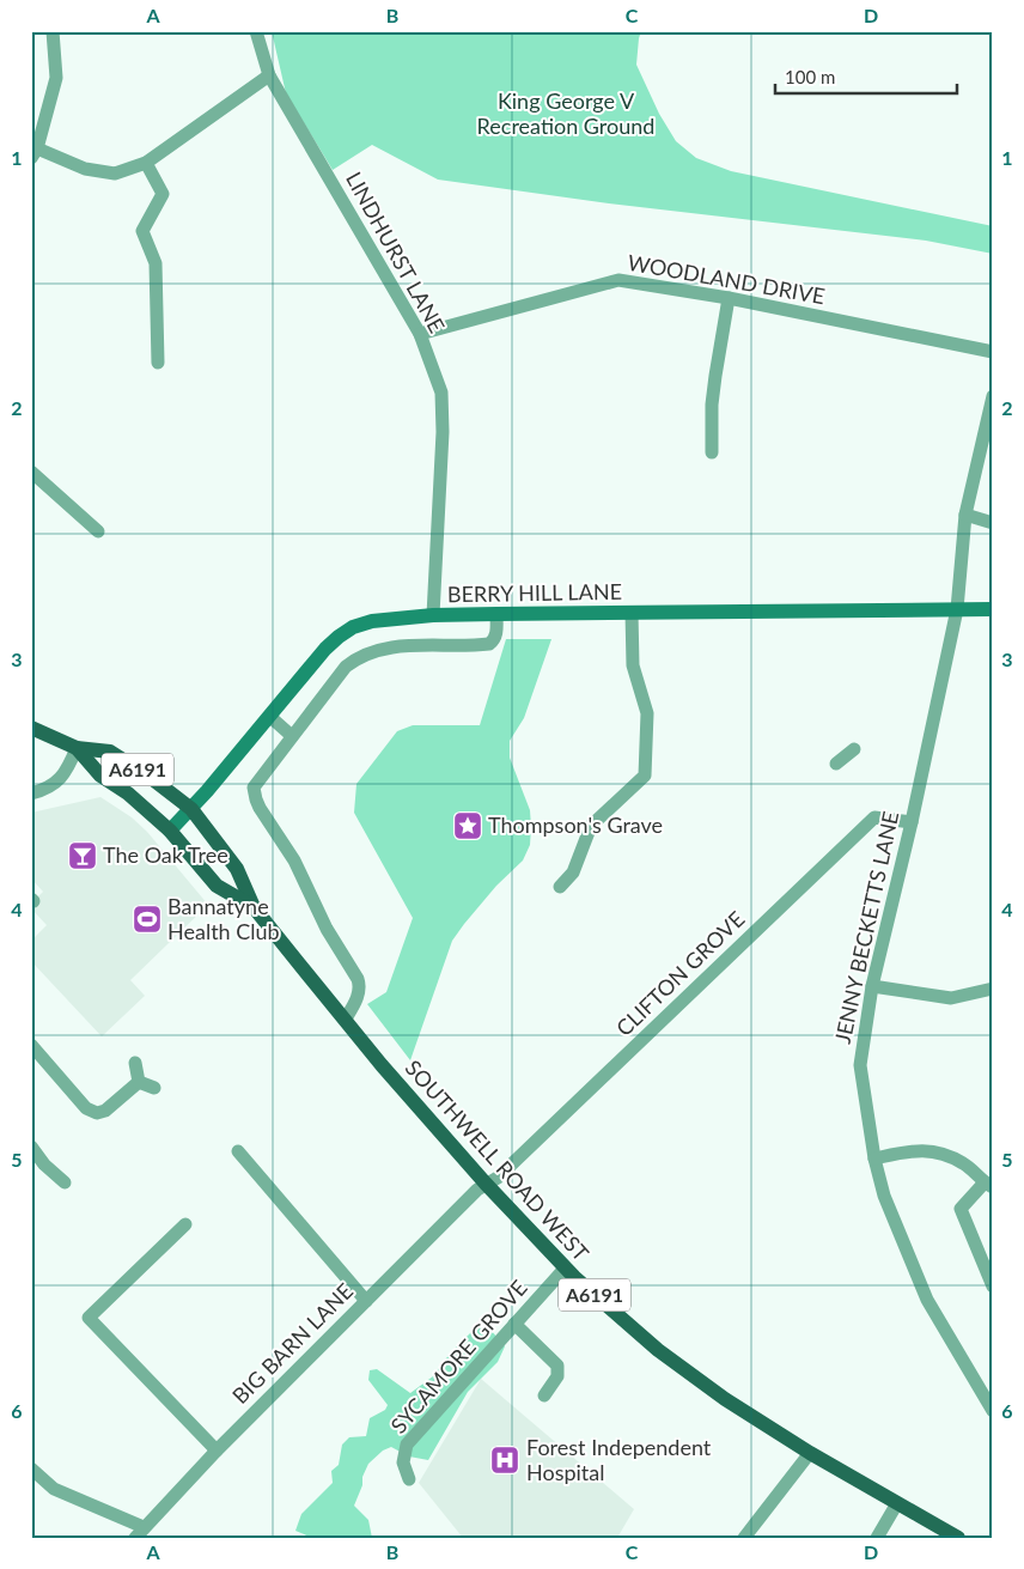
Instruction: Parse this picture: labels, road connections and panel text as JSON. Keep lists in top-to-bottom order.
{
  "streets": {
    "main road": ["A6191", "SOUTHWELL ROAD WEST"],
    "street": [
      "LINDHURST LANE",
      "WOODLAND DRIVE",
      "BERRY HILL LANE",
      "JENNY BECKETTS LANE",
      "CLIFTON GROVE",
      "BIG BARN LANE",
      "SYCAMORE GROVE"
    ]
  },
  "crossings": [
    ["LINDHURST LANE", "WOODLAND DRIVE"],
    ["LINDHURST LANE", "BERRY HILL LANE"],
    ["BERRY HILL LANE", "JENNY BECKETTS LANE"],
    ["BERRY HILL LANE", "SOUTHWELL ROAD WEST"],
    ["JENNY BECKETTS LANE", "CLIFTON GROVE"],
    ["CLIFTON GROVE", "SOUTHWELL ROAD WEST"],
    ["CLIFTON GROVE", "BIG BARN LANE"],
    ["SOUTHWELL ROAD WEST", "BIG BARN LANE"],
    ["SOUTHWELL ROAD WEST", "SYCAMORE GROVE"]
  ],
  "parks": ["King George V Recreation Ground"],
  "places": {
    "place": ["Thompson's Grave"],
    "bar": ["The Oak Tree"],
    "sports": ["Bannatyne Health Club"],
    "hospital": ["Forest Independent Hospital"]
  },
  "scale_bar": "100 m",
  "grid": {
    "columns": [
      "A",
      "B",
      "C",
      "D"
    ],
    "rows": [
      "1",
      "2",
      "3",
      "4",
      "5",
      "6"
    ]
  }
}
